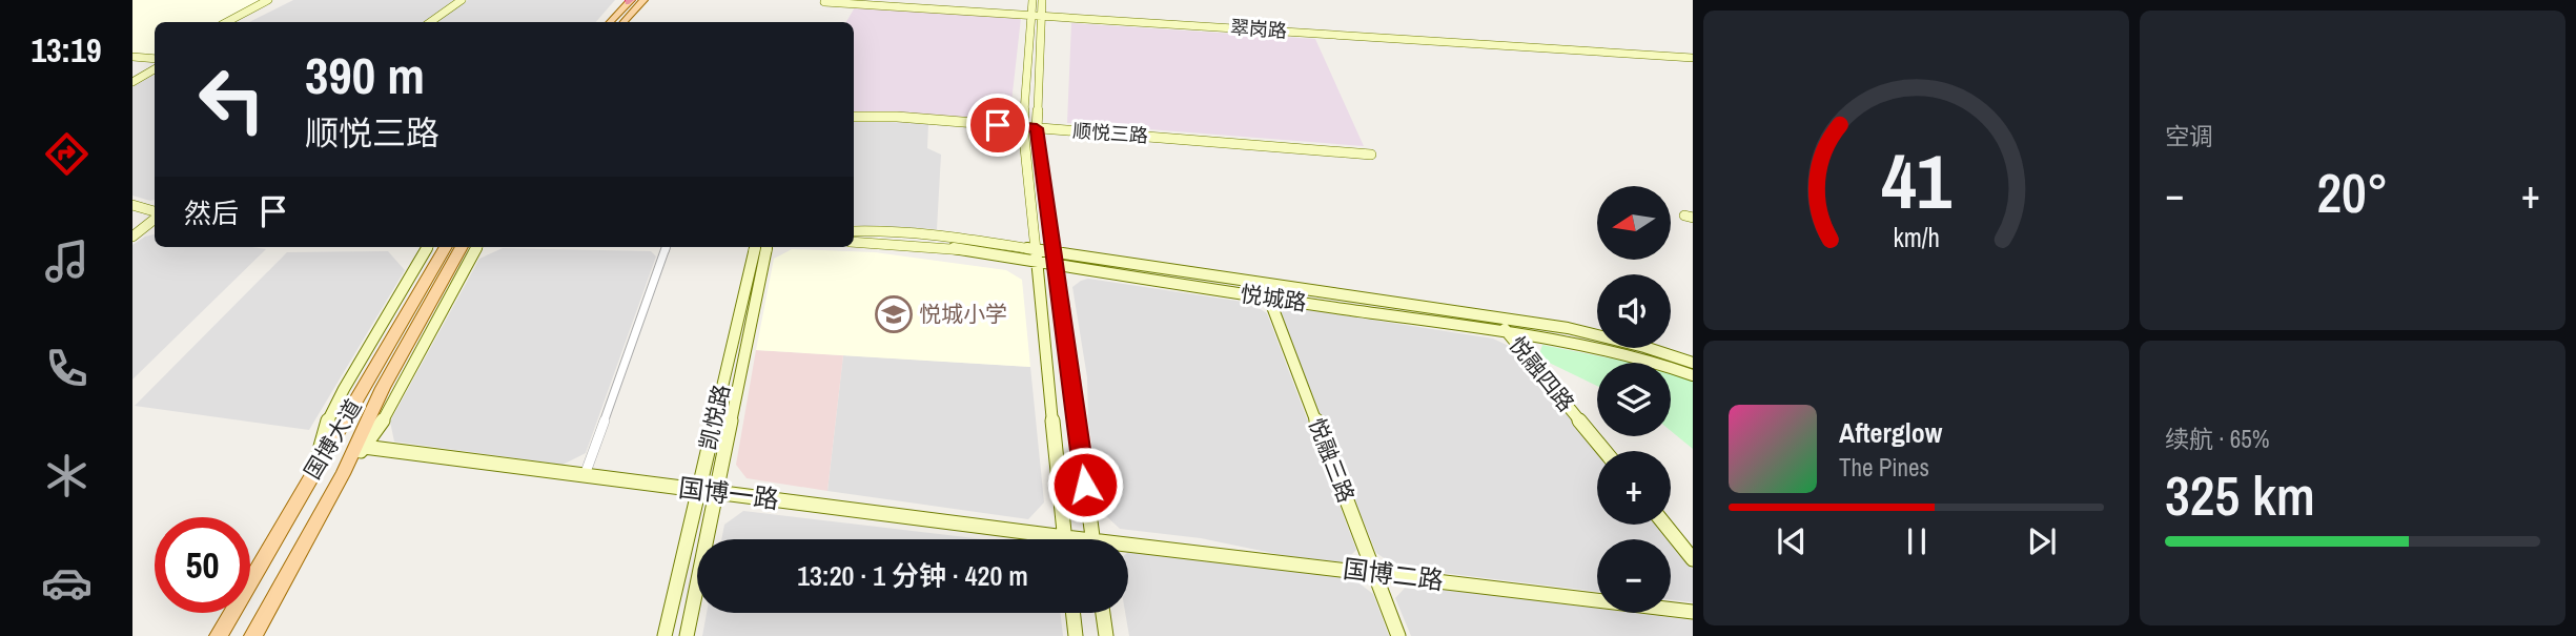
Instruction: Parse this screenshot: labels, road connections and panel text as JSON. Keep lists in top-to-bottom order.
{
  "streets": {
    "main road": [
      "翠岗路",
      "顺悦三路",
      "悦城路",
      "悦融四路",
      "凯悦路",
      "国博大道",
      "悦融三路",
      "国博一路",
      "国博二路"
    ]
  },
  "crossings": [
    ["悦城路", "悦融四路"],
    ["悦城路", "悦融三路"],
    ["凯悦路", "国博一路"],
    ["悦融三路", "国博二路"]
  ],
  "places": {
    "school or university": ["悦城小学"]
  },
  "north": "left",
  "page": {
    "tabs": "13:19",
    "tile": [
      "空调",
      ["续航 · 65%", "325 km"]
    ],
    "turn": ["390 m", "顺悦三路"],
    "heat": ["−", "20°", "+"],
    "then": "然后",
    "map_buttons": ["+", "−"],
    "song": ["Afterglow", "The Pines"],
    "limit": "50",
    "trip": "13:20 · 1 分钟 · 420 m",
    "gauge": ["41", "km/h"]
  }
}
